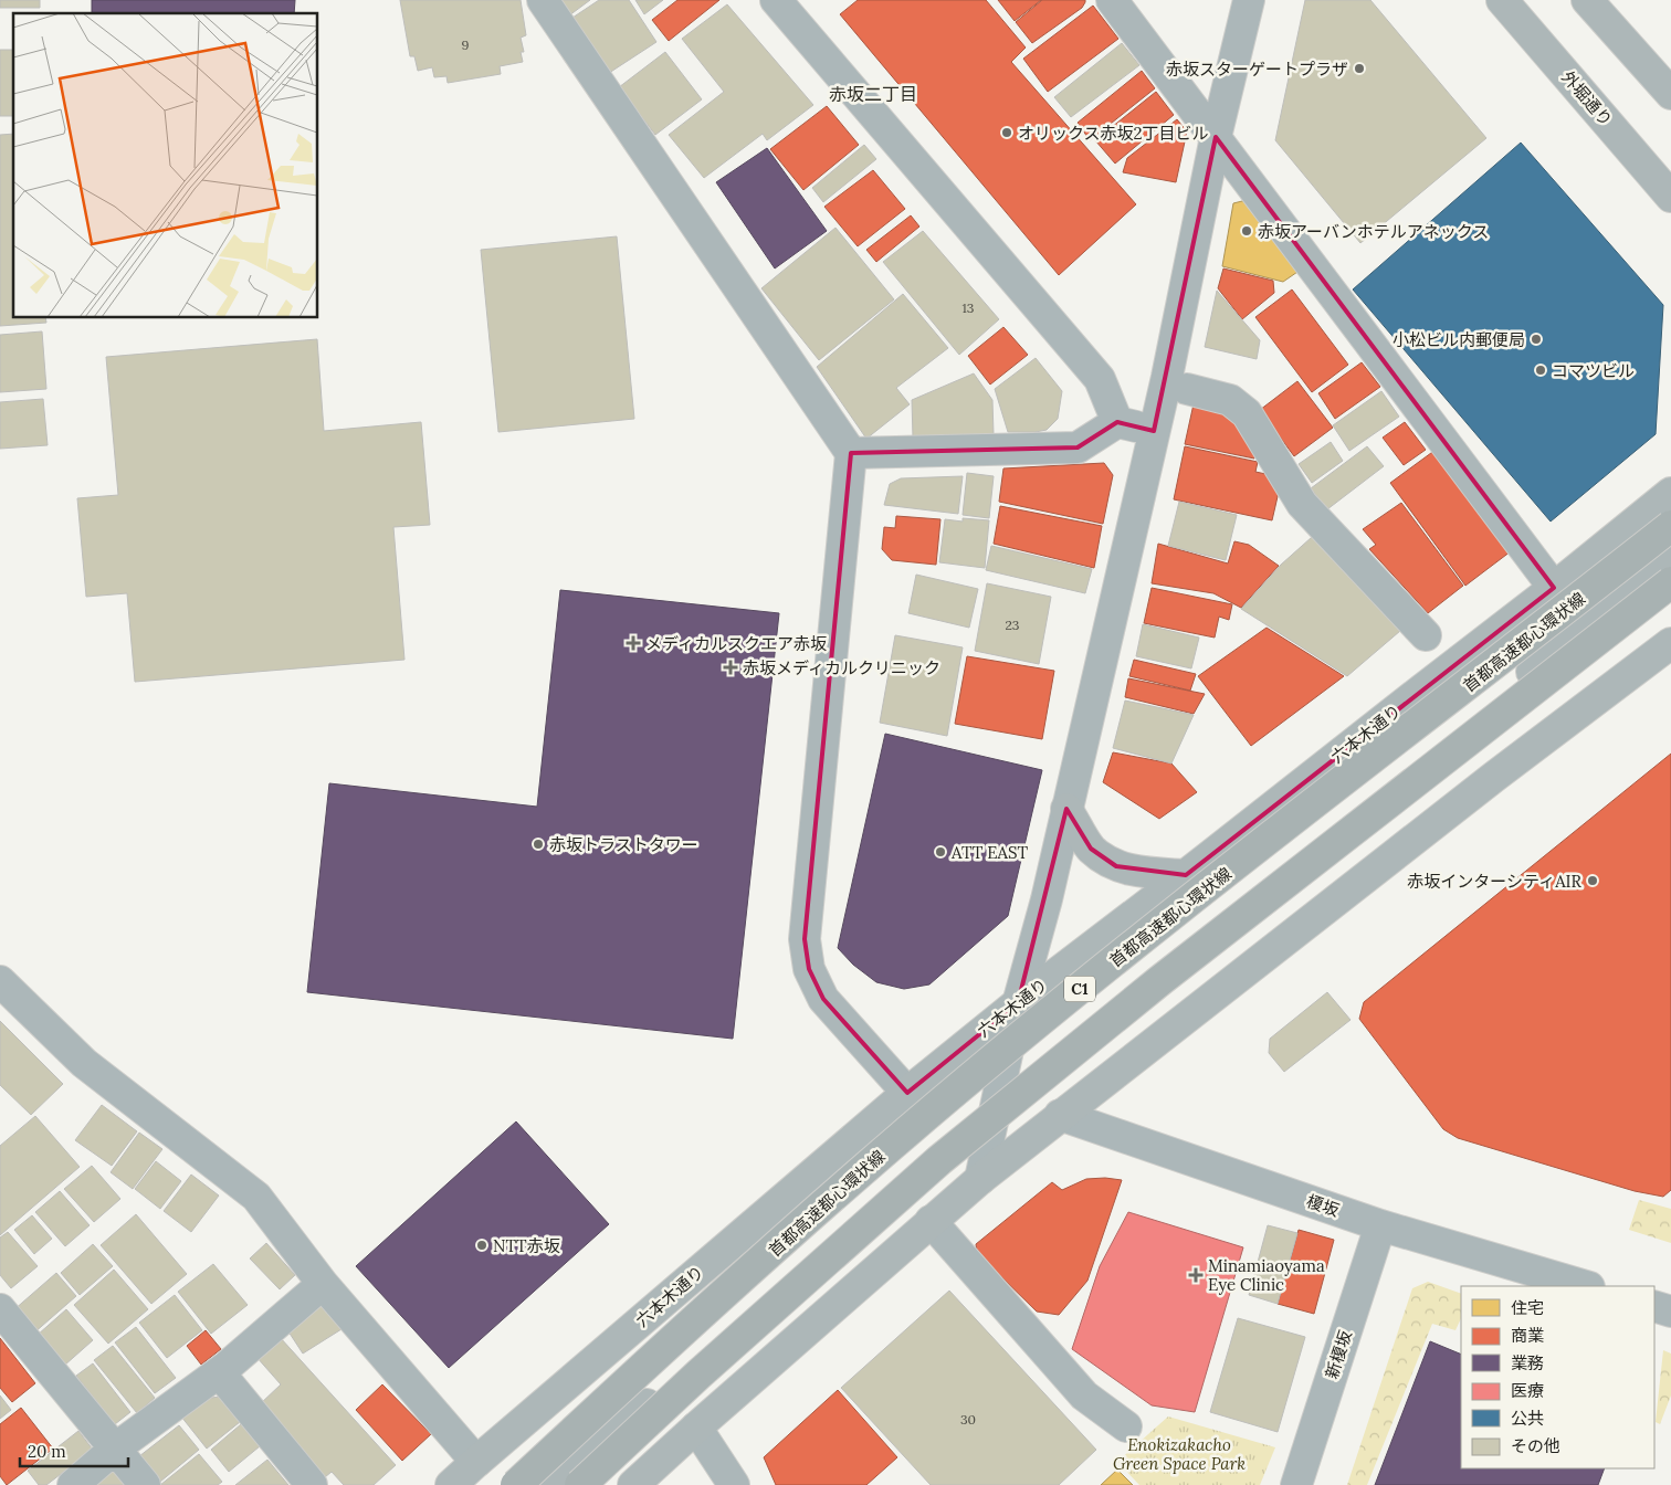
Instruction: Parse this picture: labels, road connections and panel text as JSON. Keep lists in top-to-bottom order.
{
  "streets": {
    "highway": ["首都高速都心環状線", "C1"],
    "main road": ["外堀通り", "六本木通り"],
    "street": ["榎坂", "新榎坂"]
  },
  "crossings": [
    ["榎坂", "新榎坂"]
  ],
  "districts": ["赤坂二丁目"],
  "parks": ["Enokizakacho Green Space Park"],
  "places": {
    "other": [
      "赤坂スターゲートプラザ",
      "オリックス赤坂2丁目ビル",
      "赤坂アーバンホテルアネックス",
      "小松ビル内郵便局",
      "コマツビル",
      "赤坂トラストタワー",
      "ATT EAST",
      "赤坂インターシティAIR",
      "NTT赤坂"
    ],
    "health": ["メディカルスクエア赤坂", "赤坂メディカルクリニック", "Minamiaoyama Eye Clinic"]
  },
  "house_numbers": [
    "9",
    "13",
    "23",
    "30"
  ],
  "legend": [
    "住宅",
    "商業",
    "業務",
    "医療",
    "公共",
    "その他"
  ],
  "scale_bar": "20 m"
}
